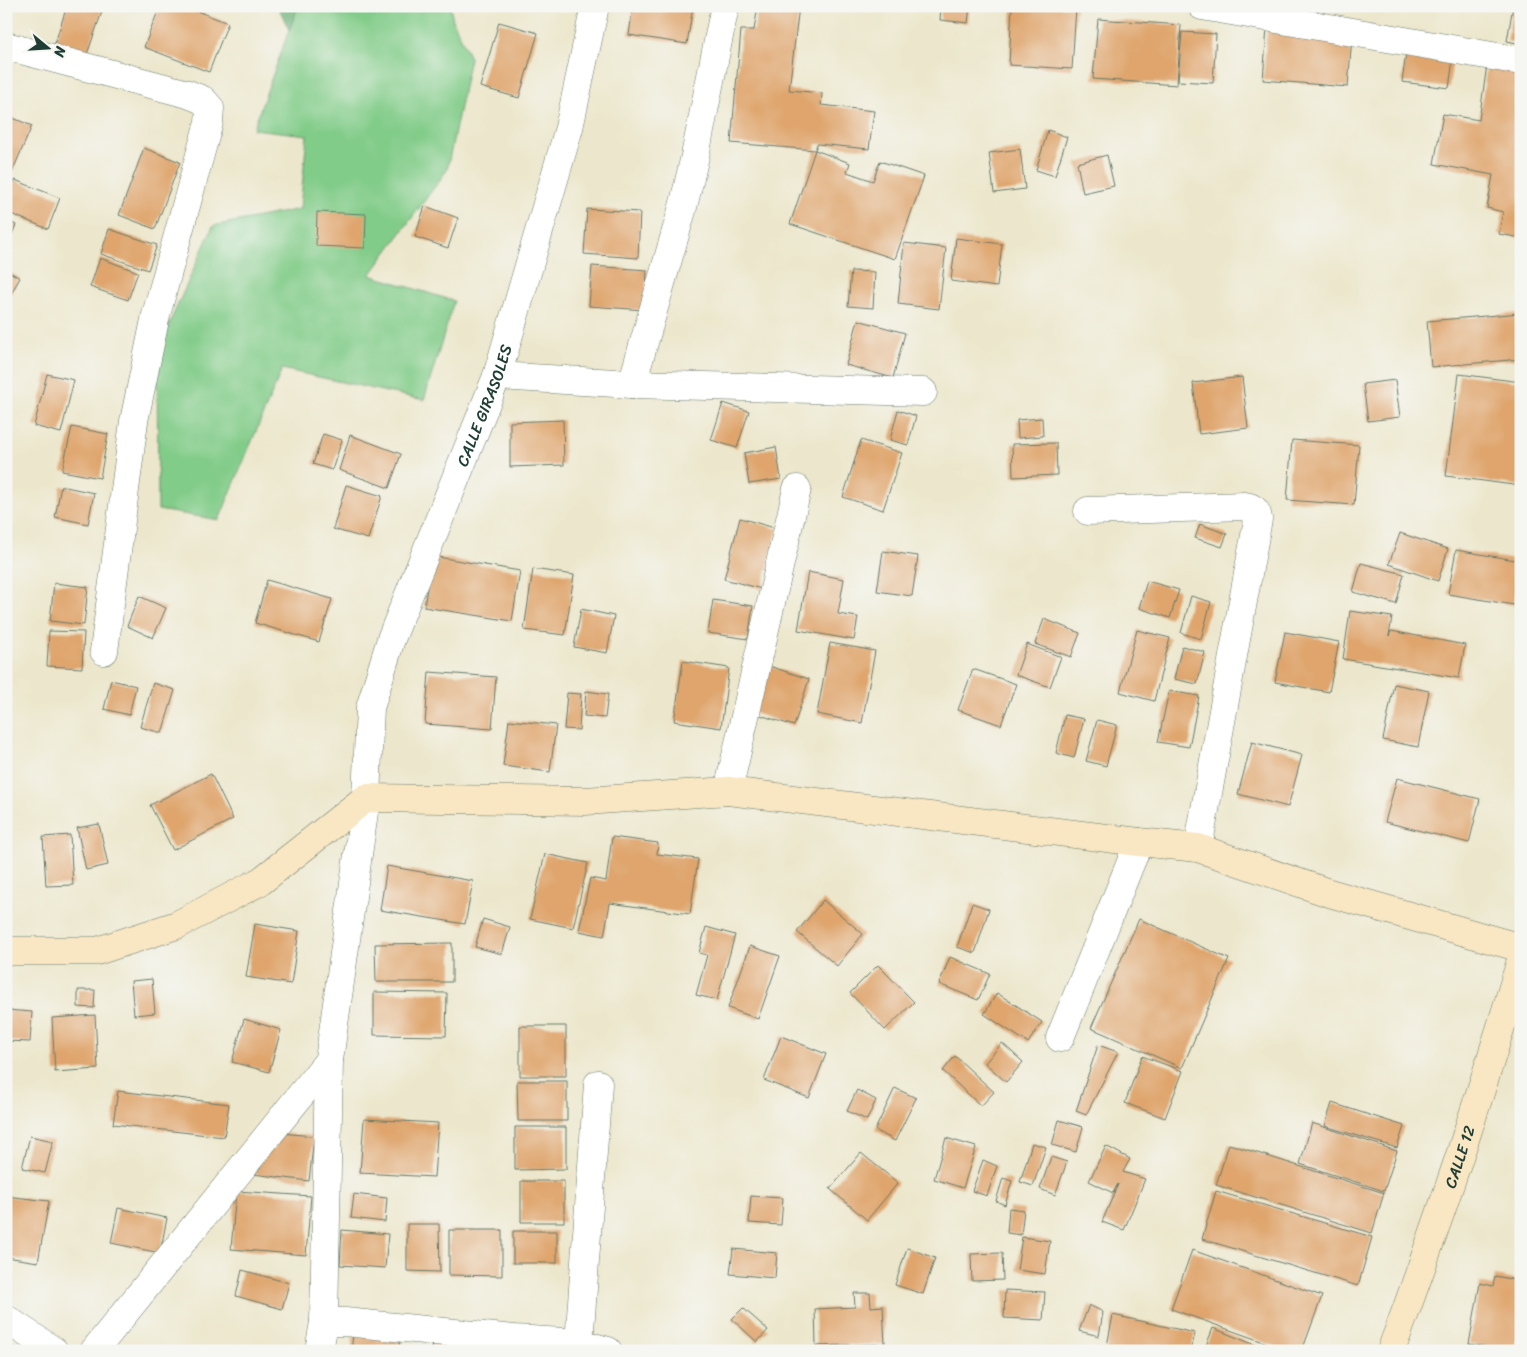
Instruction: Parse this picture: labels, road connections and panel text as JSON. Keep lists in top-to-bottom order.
{
  "streets": {
    "street": ["CALLE GIRASOLES", "CALLE 12"]
  },
  "north": "right"
}
